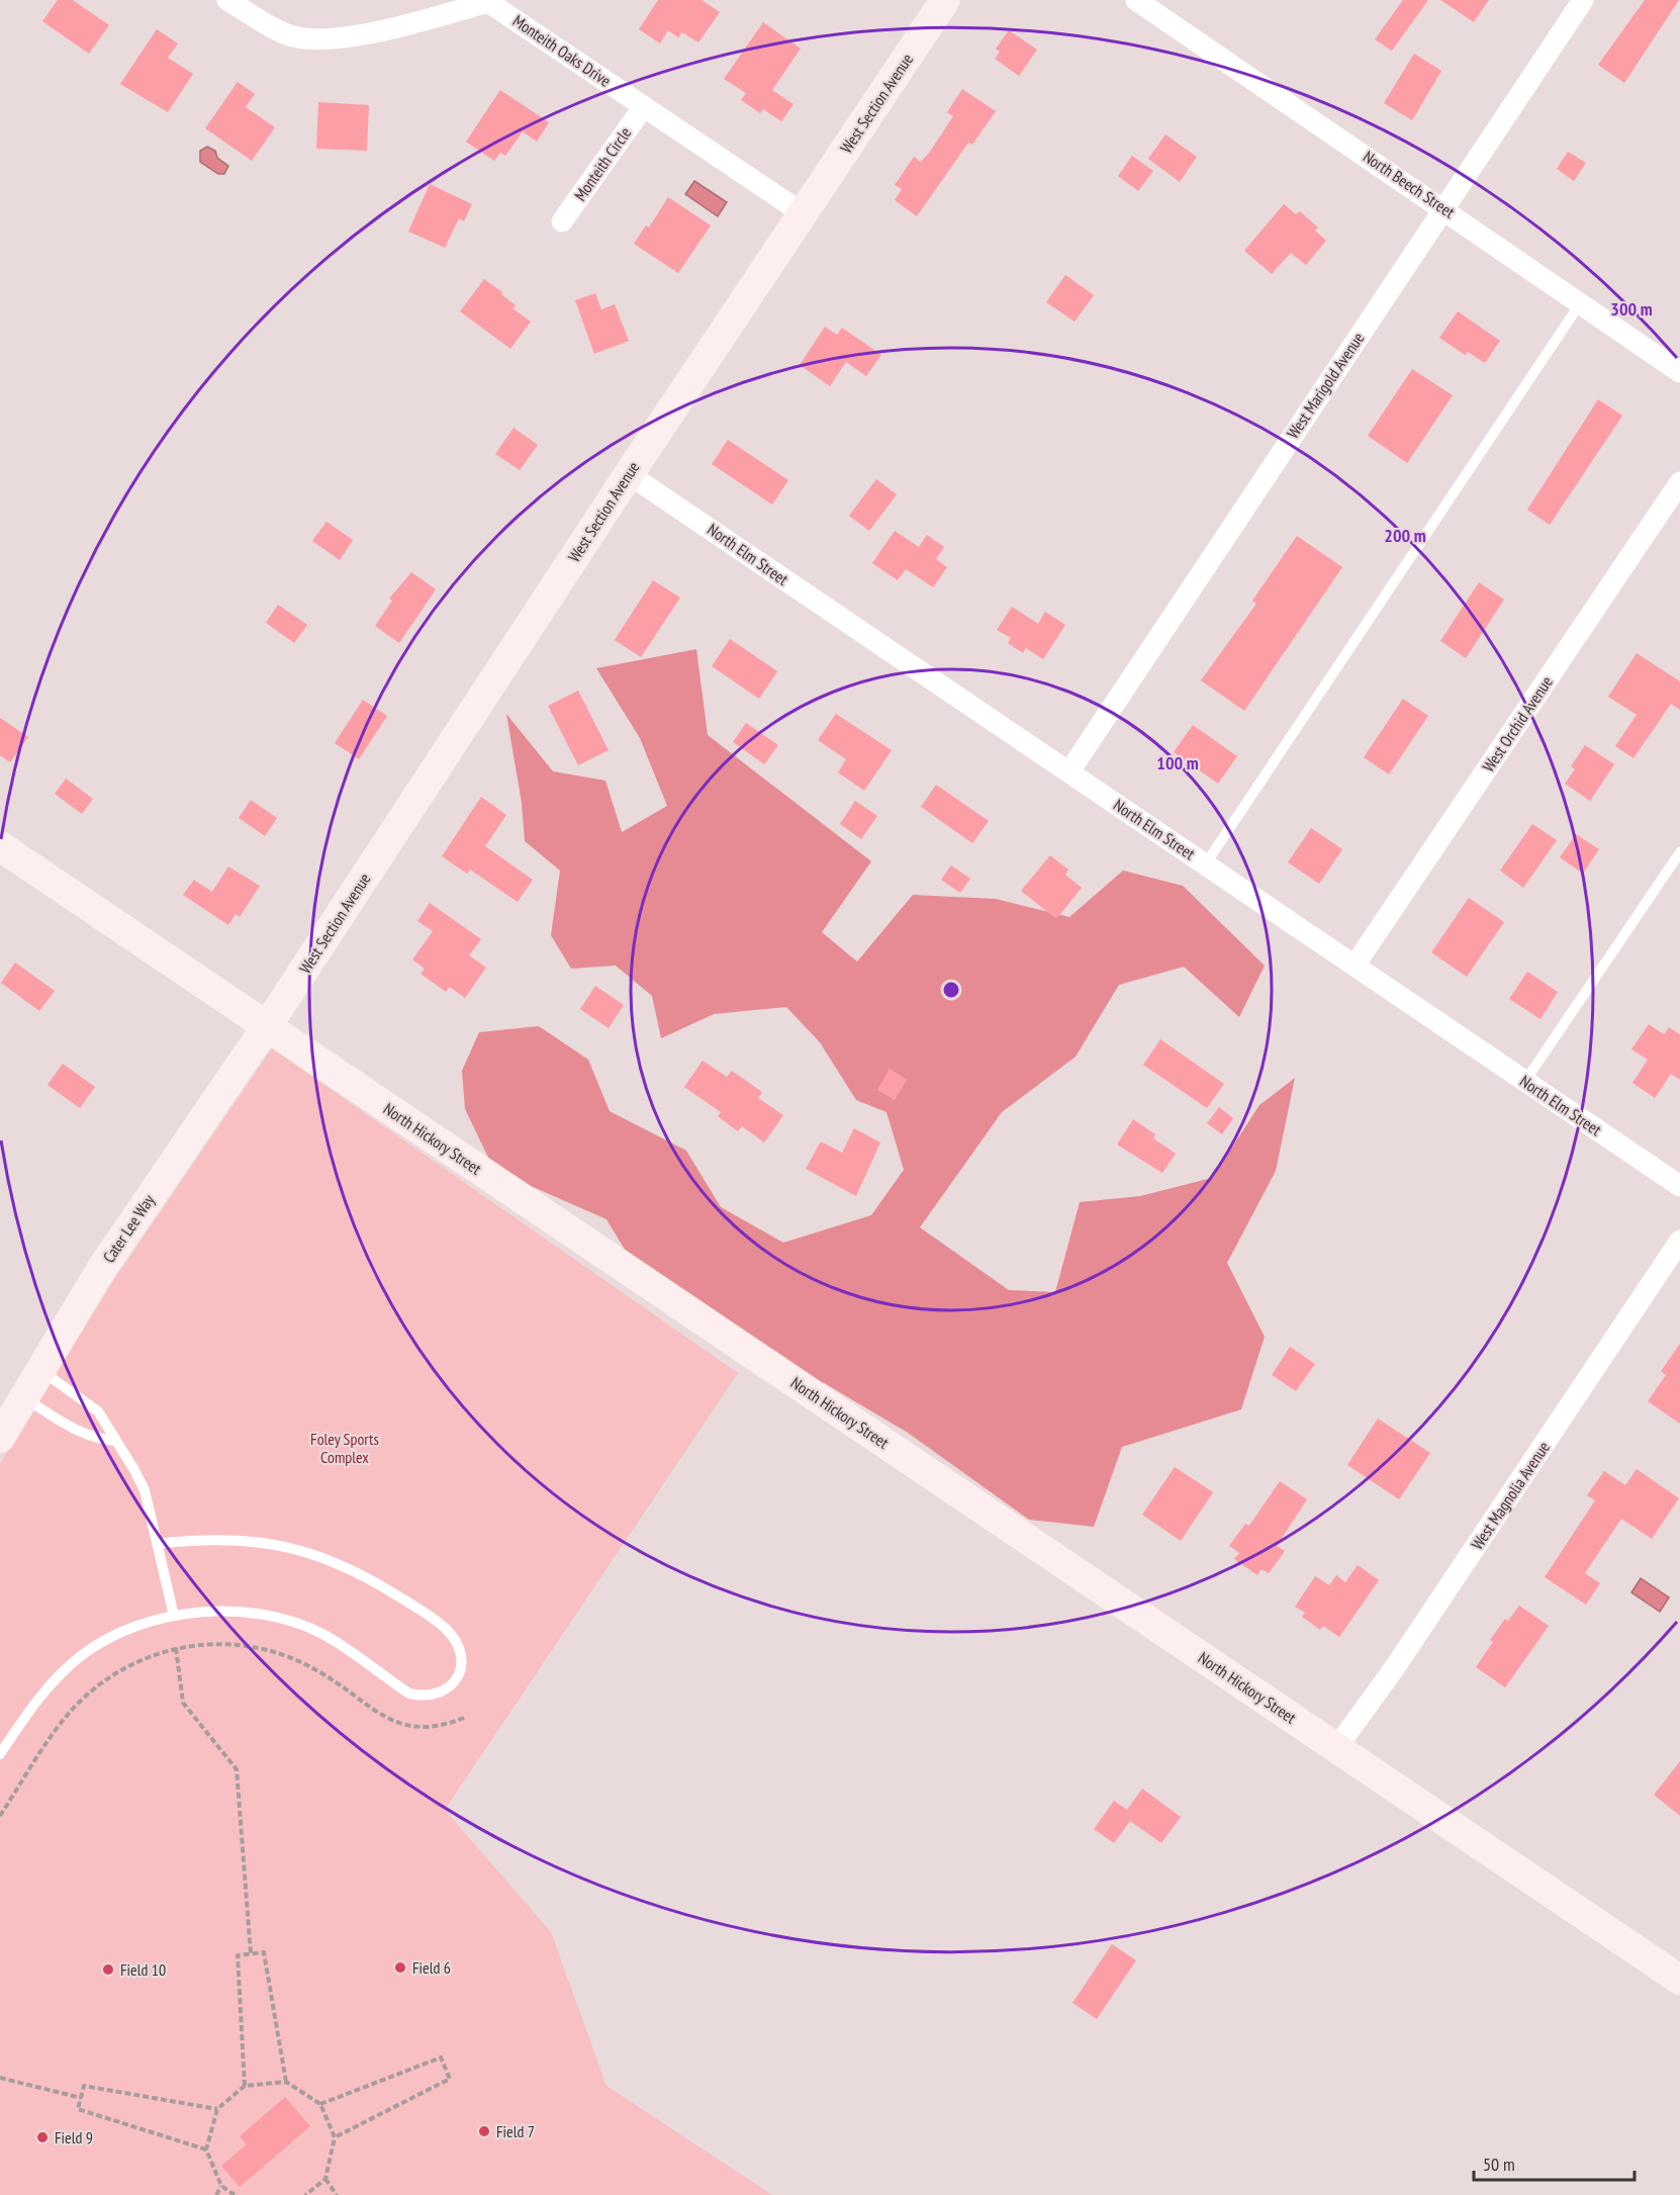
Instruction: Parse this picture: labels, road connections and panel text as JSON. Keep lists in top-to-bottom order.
{
  "streets": {
    "street": [
      "Monteith Oaks Drive",
      "West Section Avenue",
      "Monteith Circle",
      "North Beech Street",
      "West Marigold Avenue",
      "North Elm Street",
      "West Orchid Avenue",
      "North Hickory Street",
      "Cater Lee Way",
      "West Magnolia Avenue"
    ]
  },
  "crossings": [
    ["Monteith Oaks Drive", "West Section Avenue"],
    ["Monteith Oaks Drive", "Monteith Circle"],
    ["West Section Avenue", "North Elm Street"],
    ["West Section Avenue", "North Hickory Street"],
    ["West Section Avenue", "Cater Lee Way"],
    ["North Beech Street", "West Marigold Avenue"],
    ["West Marigold Avenue", "North Elm Street"],
    ["North Elm Street", "West Orchid Avenue"],
    ["North Hickory Street", "Cater Lee Way"],
    ["North Hickory Street", "West Magnolia Avenue"]
  ],
  "parks": ["Foley Sports Complex"],
  "places": [
    "Field 6",
    "Field 10",
    "Field 7",
    "Field 9"
  ],
  "scale_bar": "50 m",
  "rings": ["300 m", "200 m", "100 m"]
}
